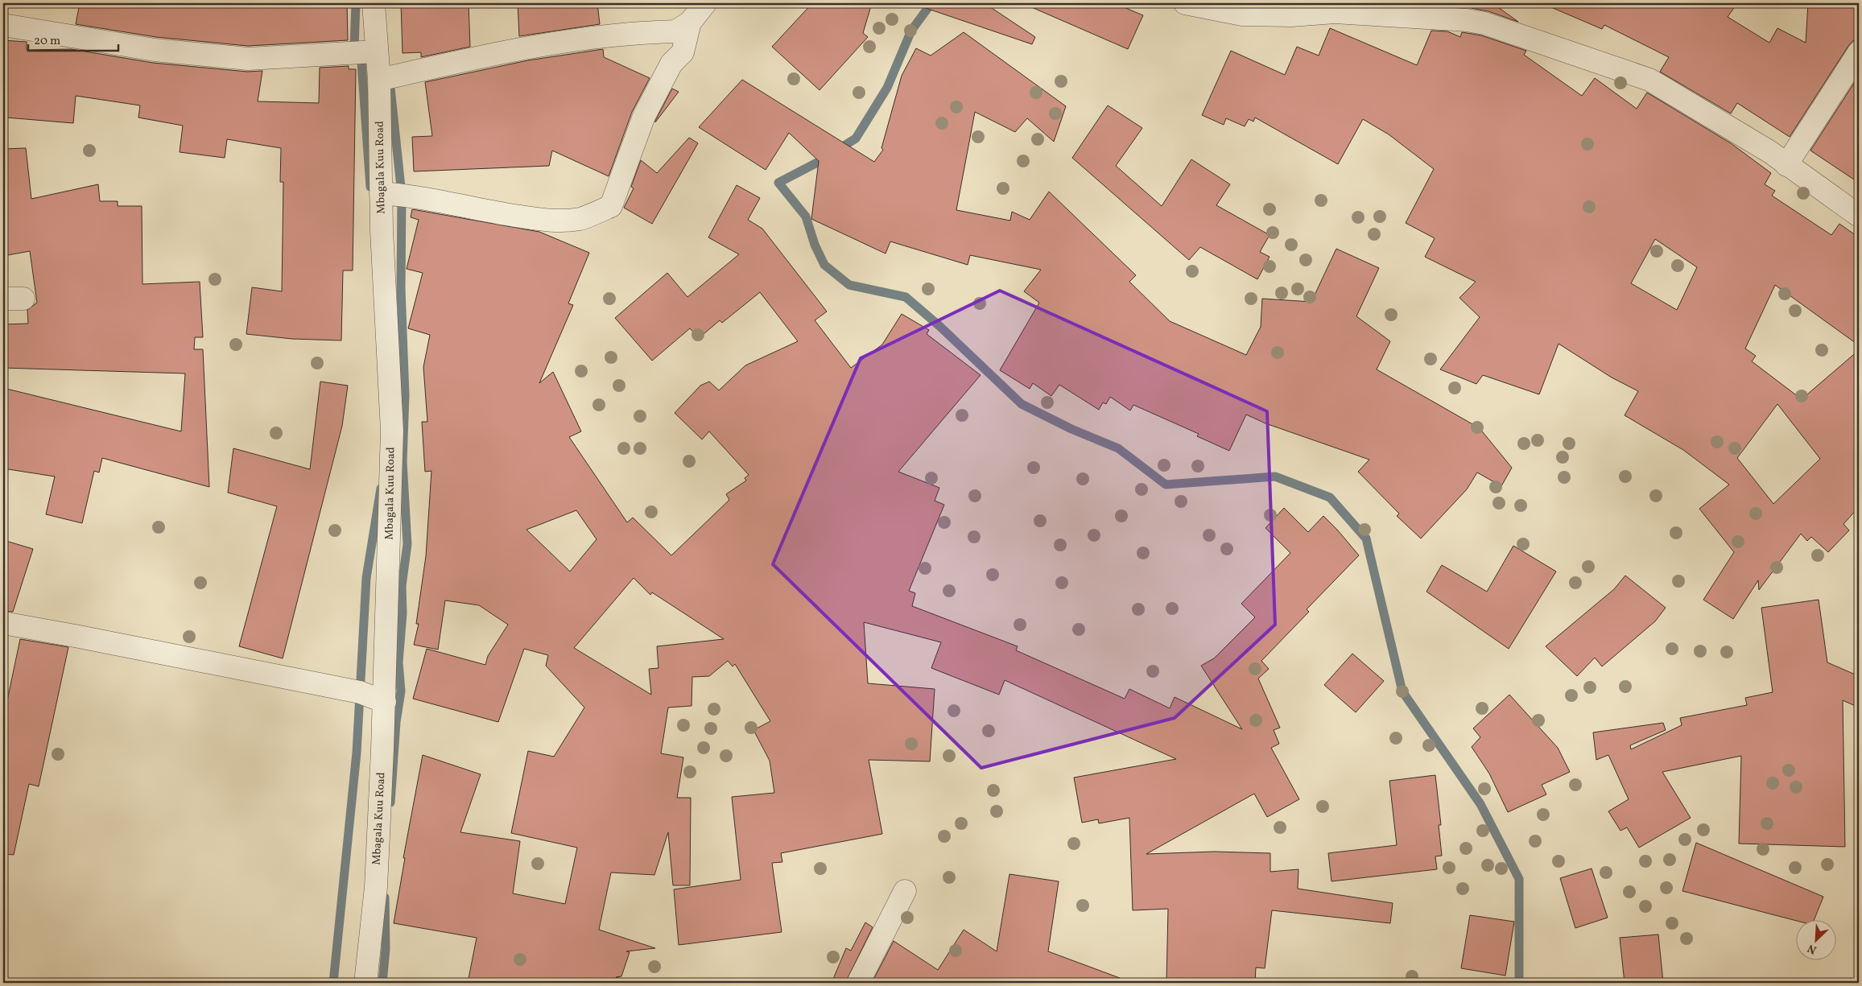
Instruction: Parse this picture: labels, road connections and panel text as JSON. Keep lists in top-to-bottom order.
{
  "streets": {
    "street": ["Mbagala Kuu Road"]
  },
  "scale_bar": "20 m",
  "north": "bottom left"
}
